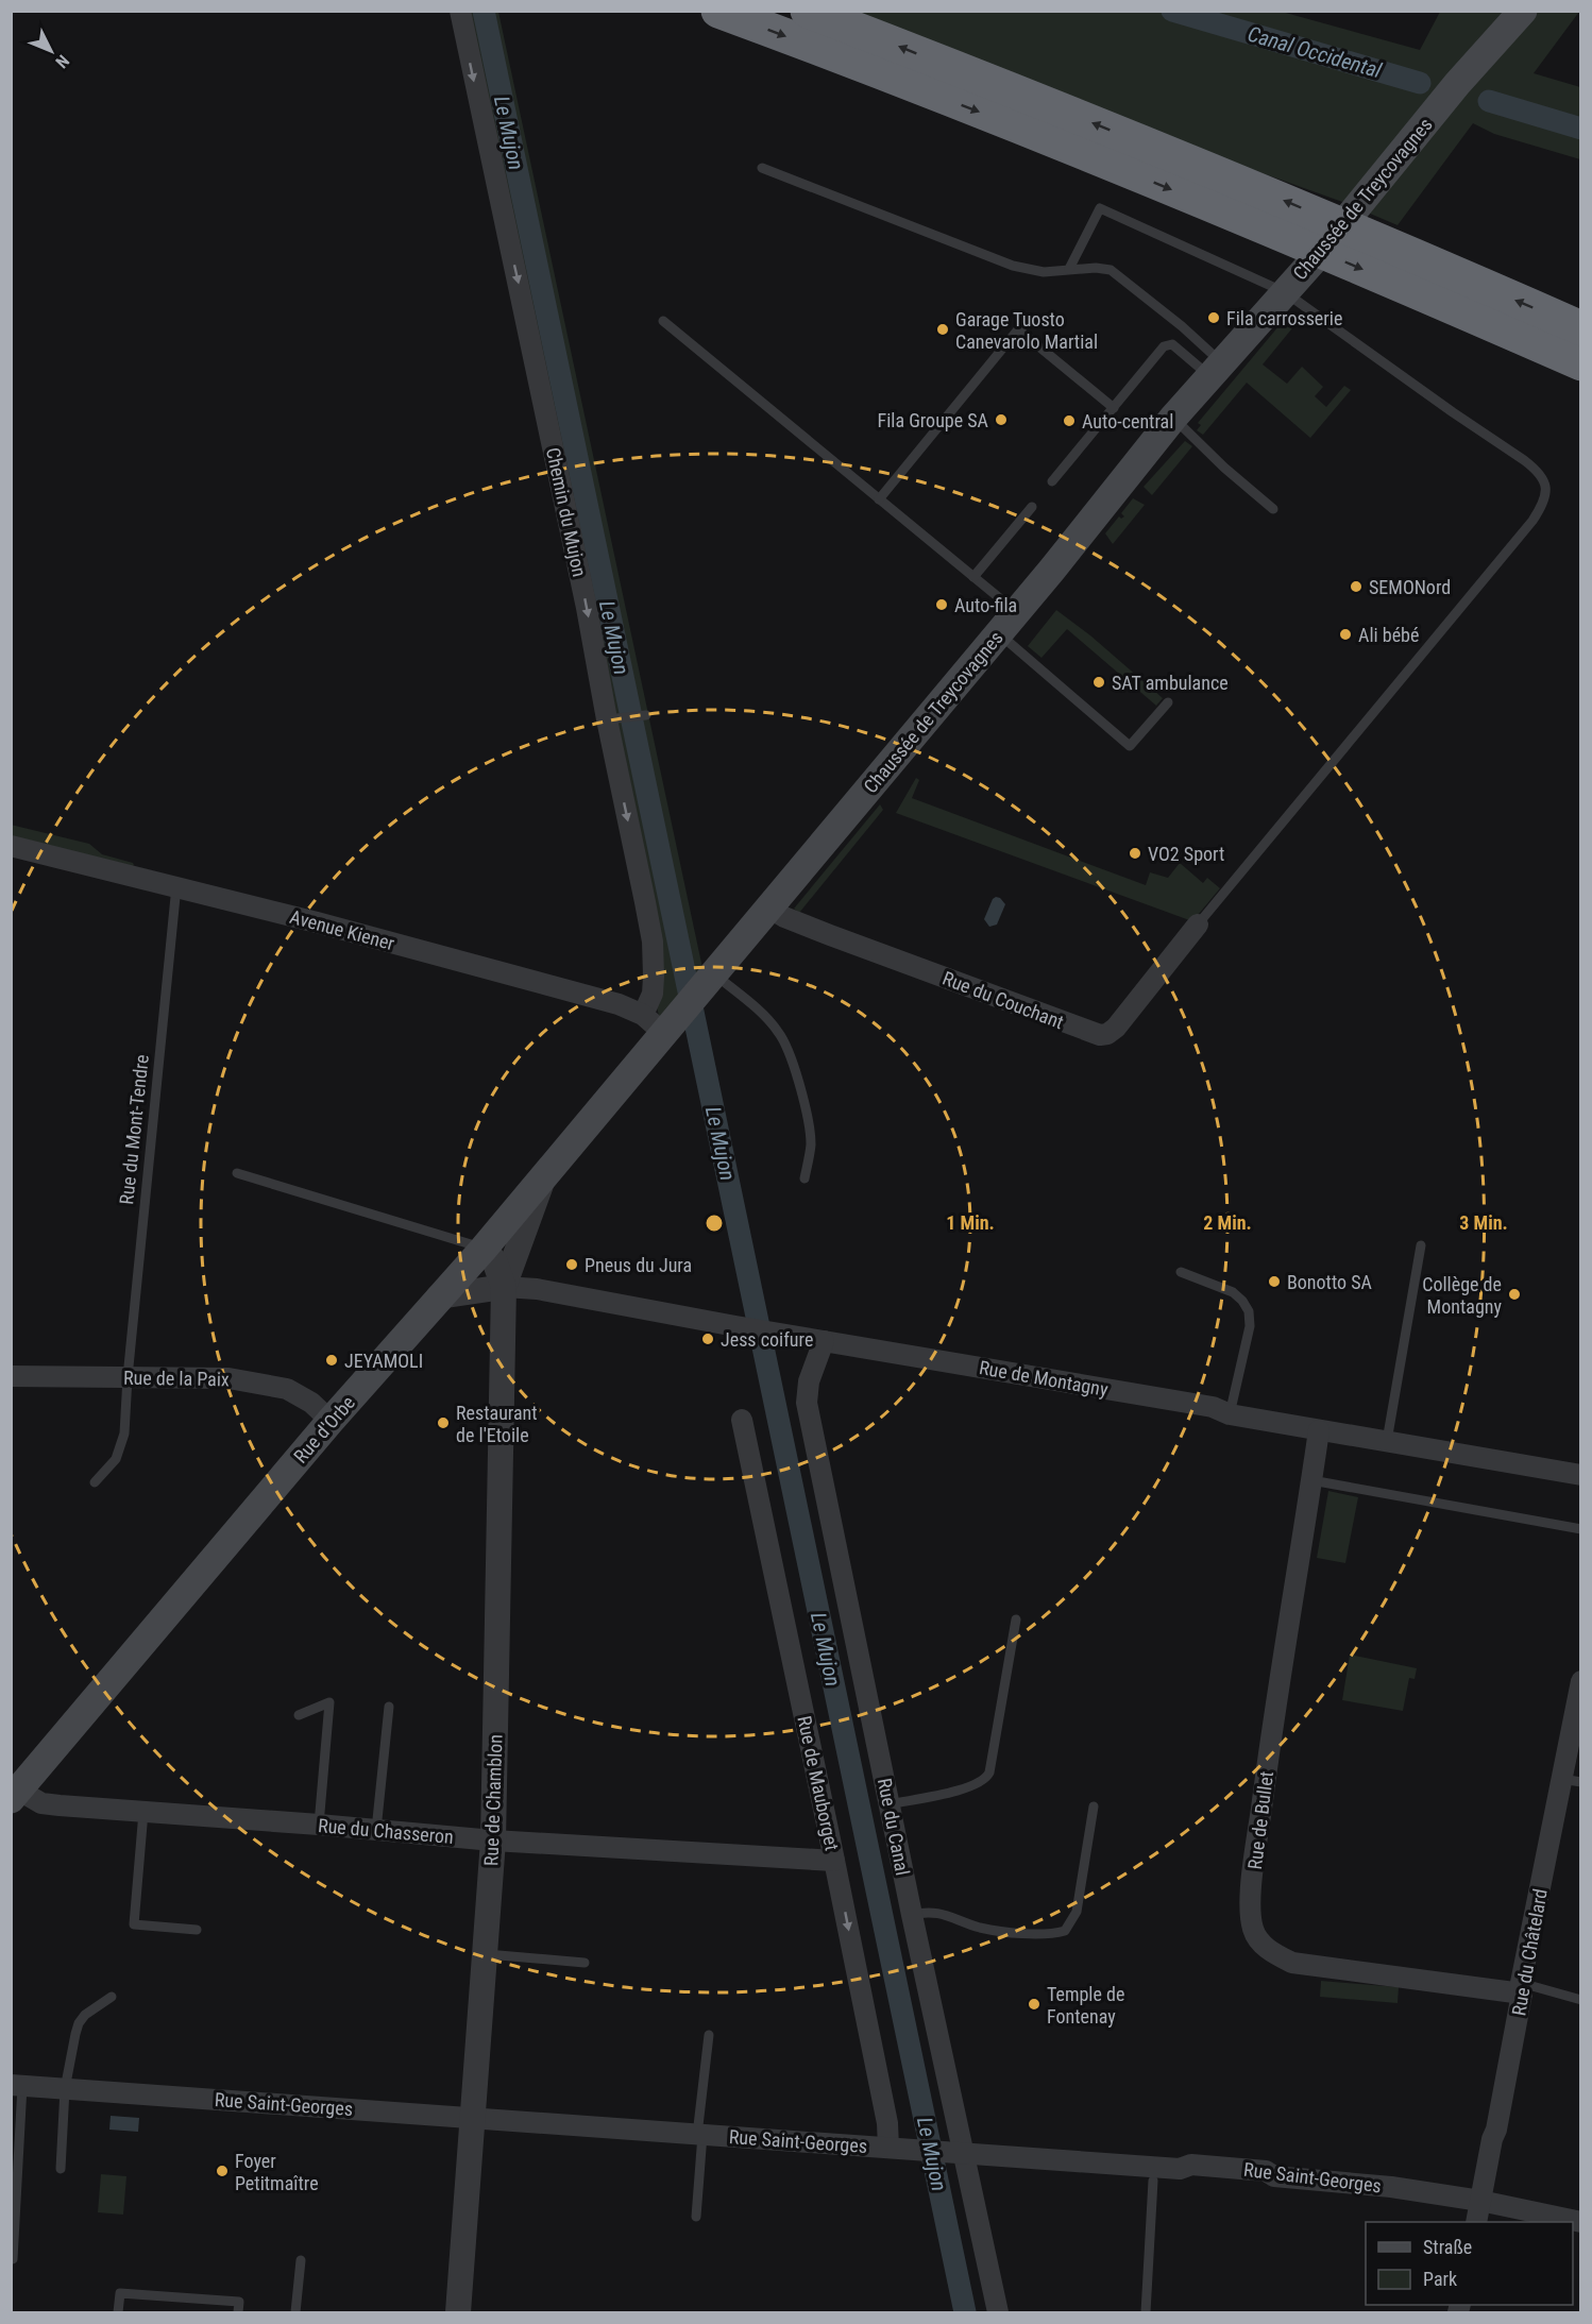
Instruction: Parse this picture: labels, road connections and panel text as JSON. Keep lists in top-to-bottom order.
{
  "streets": {
    "main road": ["Chaussée de Treycovagnes", "Rue d'Orbe"],
    "street": [
      "Chemin du Mujon",
      "Avenue Kiener",
      "Rue du Couchant",
      "Rue de la Paix",
      "Rue de Montagny",
      "Rue de Mauborget",
      "Rue de Chamblon",
      "Rue de Bullet",
      "Rue du Canal",
      "Rue du Chasseron",
      "Rue du Châtelard",
      "Rue Saint-Georges"
    ],
    "lane": ["Rue du Mont-Tendre"]
  },
  "crossings": [
    ["Chaussée de Treycovagnes", "Chemin du Mujon"],
    ["Chaussée de Treycovagnes", "Avenue Kiener"],
    ["Chaussée de Treycovagnes", "Rue du Couchant"],
    ["Chaussée de Treycovagnes", "Rue d'Orbe"],
    ["Chemin du Mujon", "Avenue Kiener"],
    ["Chemin du Mujon", "Rue d'Orbe"],
    ["Avenue Kiener", "Rue du Mont-Tendre"],
    ["Avenue Kiener", "Rue d'Orbe"],
    ["Rue du Mont-Tendre", "Rue de la Paix"],
    ["Rue de la Paix", "Rue d'Orbe"],
    ["Rue de Montagny", "Rue de Chamblon"],
    ["Rue de Montagny", "Rue de Bullet"],
    ["Rue de Montagny", "Rue du Canal"],
    ["Rue d'Orbe", "Rue de Chamblon"],
    ["Rue d'Orbe", "Rue du Chasseron"],
    ["Rue de Mauborget", "Rue du Chasseron"],
    ["Rue de Mauborget", "Rue Saint-Georges"],
    ["Rue de Chamblon", "Rue du Chasseron"],
    ["Rue de Chamblon", "Rue Saint-Georges"],
    ["Rue de Bullet", "Rue du Châtelard"],
    ["Rue du Canal", "Rue Saint-Georges"],
    ["Rue du Châtelard", "Rue Saint-Georges"]
  ],
  "one_way": ["Chemin du Mujon", "Rue de Mauborget"],
  "water": ["Canal Occidental", "Le Mujon"],
  "places": [
    "Fila carrosserie",
    "Garage Tuosto Canevarolo Martial",
    "Fila Groupe SA",
    "Auto-central",
    "SEMONord",
    "Auto-fila",
    "Ali bébé",
    "SAT ambulance",
    "VO2 Sport",
    "Pneus du Jura",
    "Bonotto SA",
    "Collège de Montagny",
    "Jess coifure",
    "JEYAMOLI",
    "Restaurant de l'Etoile",
    "Temple de Fontenay",
    "Foyer Petitmaître"
  ],
  "legend": ["Straße", "Park"],
  "north": "bottom right",
  "rings": ["1 Min.", "2 Min.", "3 Min."]
}
